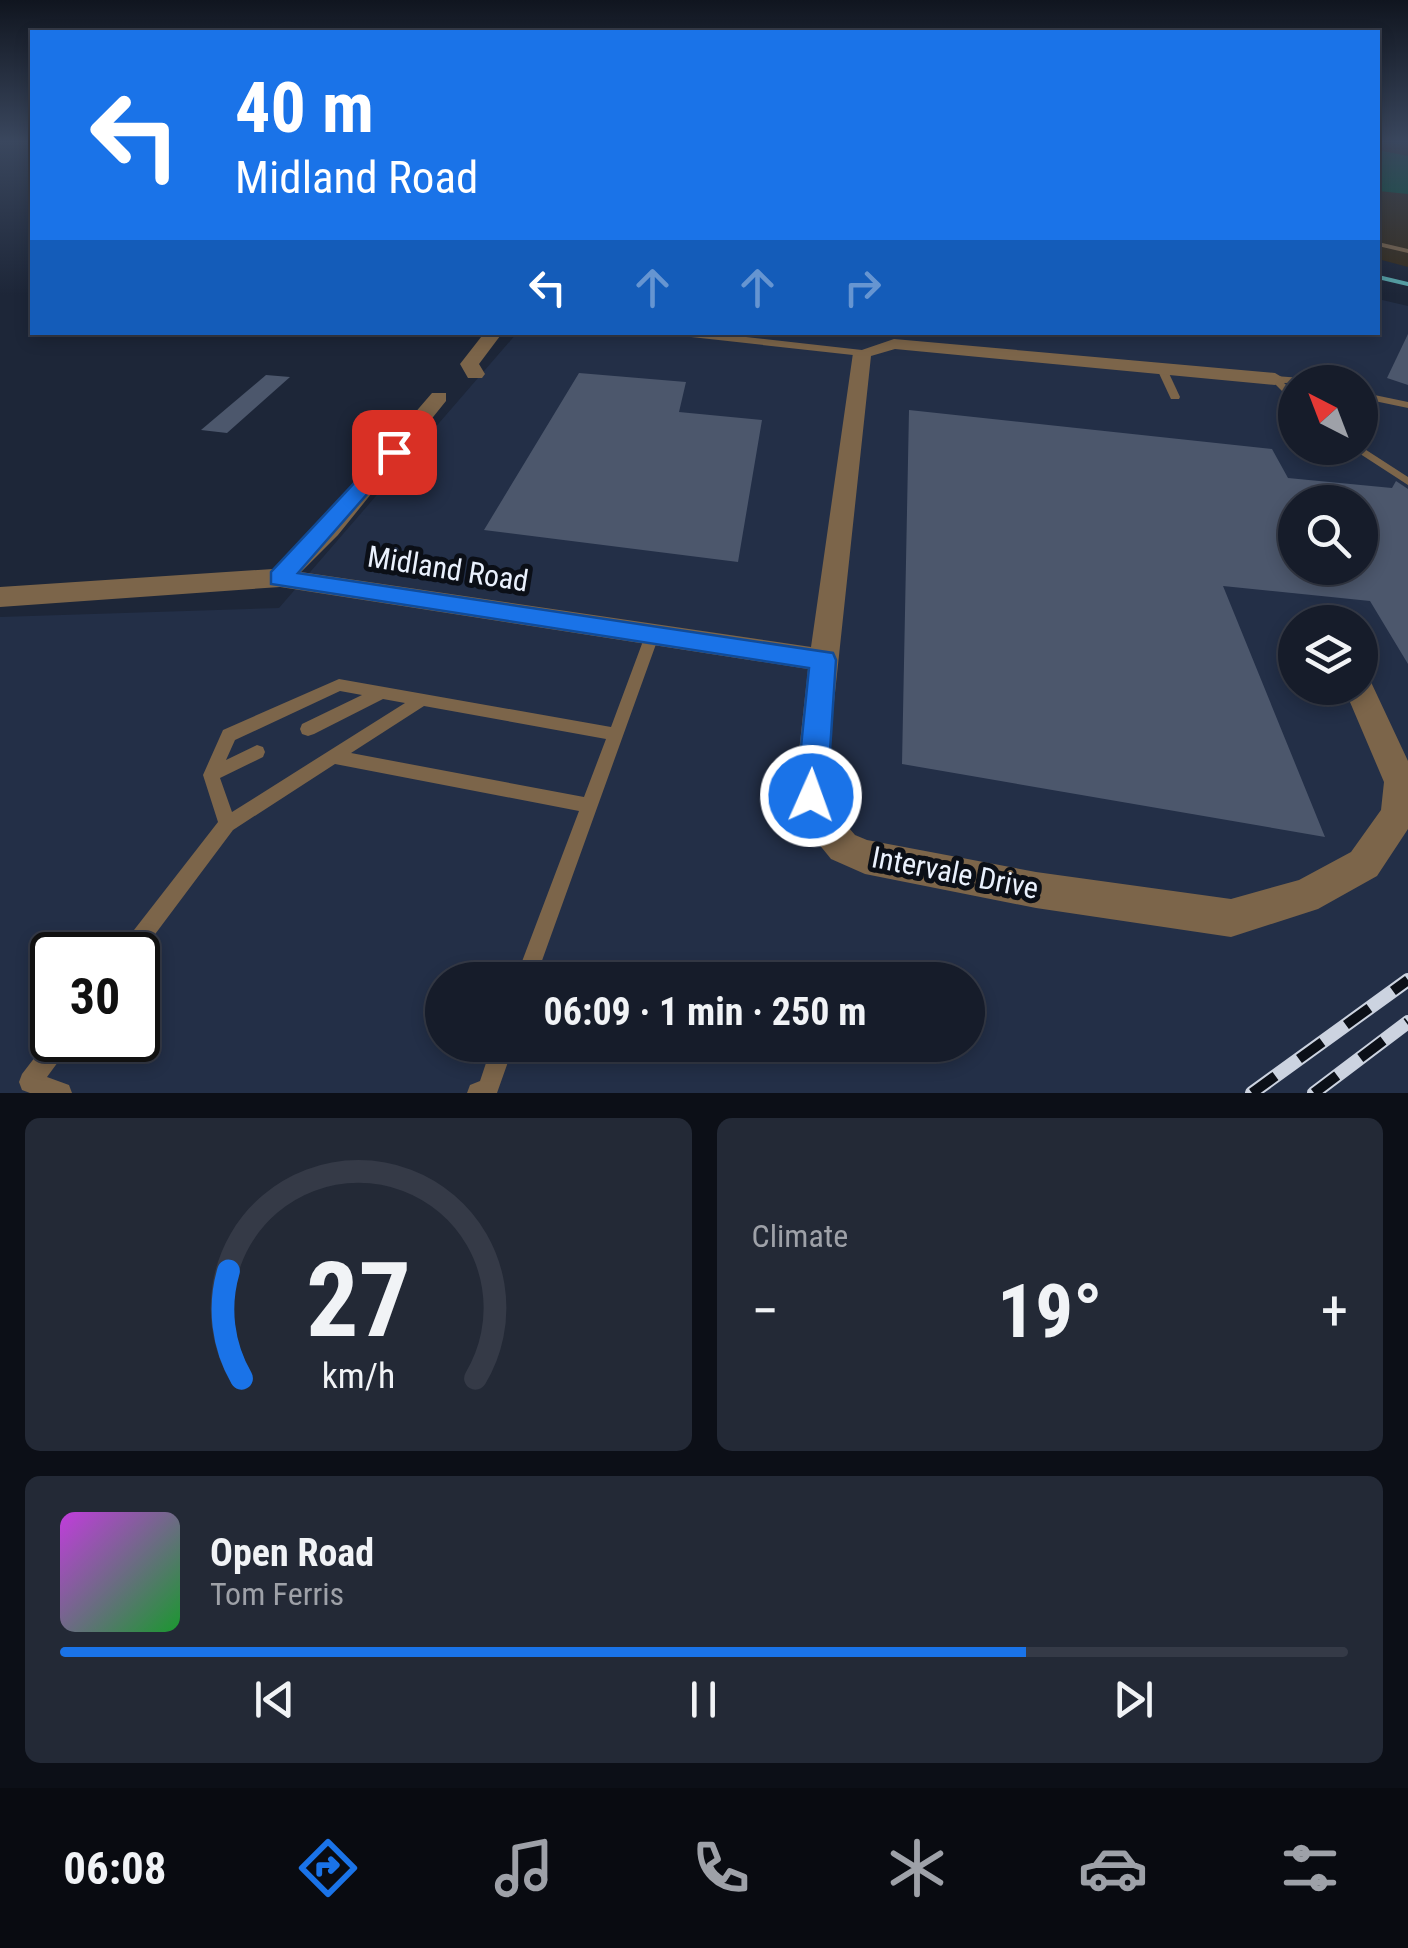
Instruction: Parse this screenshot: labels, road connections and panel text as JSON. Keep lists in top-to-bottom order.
{
  "streets": {
    "street": ["Midland Road", "Intervale Drive"]
  },
  "crossings": [
    ["Midland Road", "Intervale Drive"]
  ],
  "north": "top left",
  "page": {
    "turn": ["40 m", "Midland Road"],
    "limit": "30",
    "trip": "06:09 · 1 min · 250 m",
    "tile": "Climate",
    "heat": ["−", "19°", "+"],
    "song": ["Open Road", "Tom Ferris"],
    "tabs": "06:08",
    "gauge": ["27", "km/h"]
  }
}
